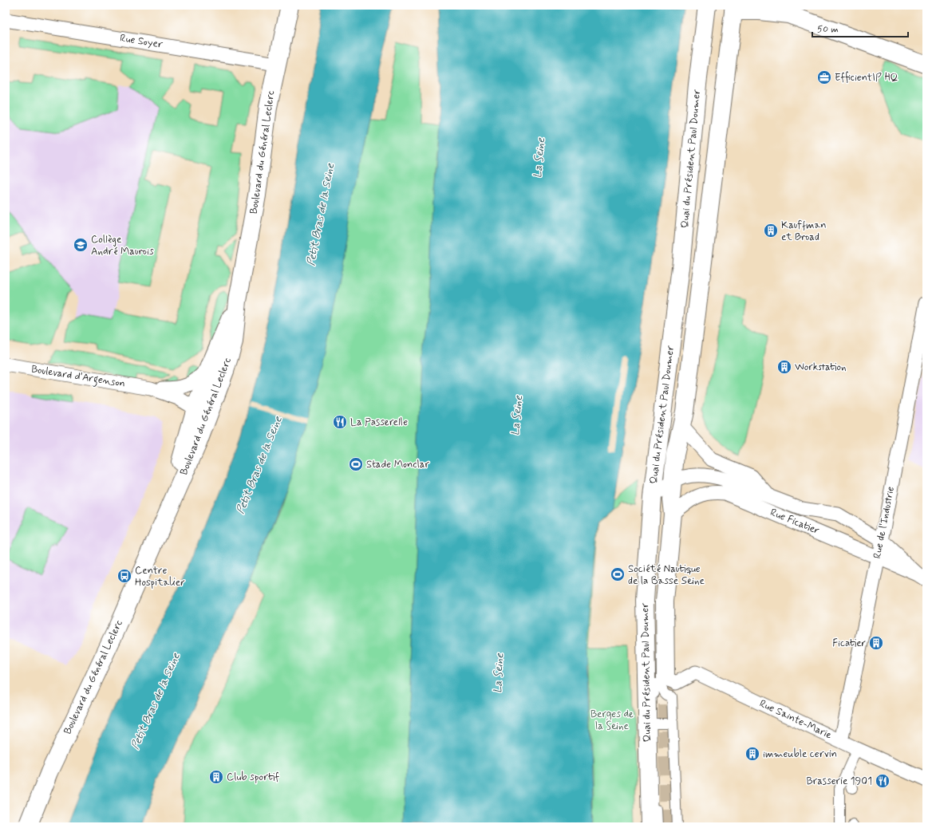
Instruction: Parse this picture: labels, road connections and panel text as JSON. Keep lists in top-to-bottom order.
{
  "streets": {
    "main road": ["Boulevard du Général Leclerc", "Quai du Président Paul Doumer"],
    "street": [
      "Rue Soyer",
      "Boulevard d'Argenson",
      "Rue Ficatier",
      "Rue de l'Industrie",
      "Rue Sainte-Marie"
    ]
  },
  "crossings": [
    ["Rue Soyer", "Boulevard du Général Leclerc"],
    ["Boulevard du Général Leclerc", "Boulevard d'Argenson"],
    ["Quai du Président Paul Doumer", "Rue Ficatier"],
    ["Quai du Président Paul Doumer", "Rue Sainte-Marie"],
    ["Rue Ficatier", "Rue de l'Industrie"],
    ["Rue de l'Industrie", "Rue Sainte-Marie"]
  ],
  "water": ["La Seine", "Petit Bras de la Seine"],
  "parks": ["Berges de la Seine"],
  "places": {
    "office": ["EfficientIP HQ"],
    "building": [
      "Kauffman et Broad",
      "Workstation",
      "Ficatier",
      "immeuble cervin",
      "Club sportif"
    ],
    "school or university": ["Collège André Maurois"],
    "restaurant": ["La Passerelle", "Brasserie 1901"],
    "sports": ["Stade Monclar", "Société Nautique de la Basse Seine"],
    "bus stop": ["Centre Hospitalier"]
  },
  "scale_bar": "50 m"
}
